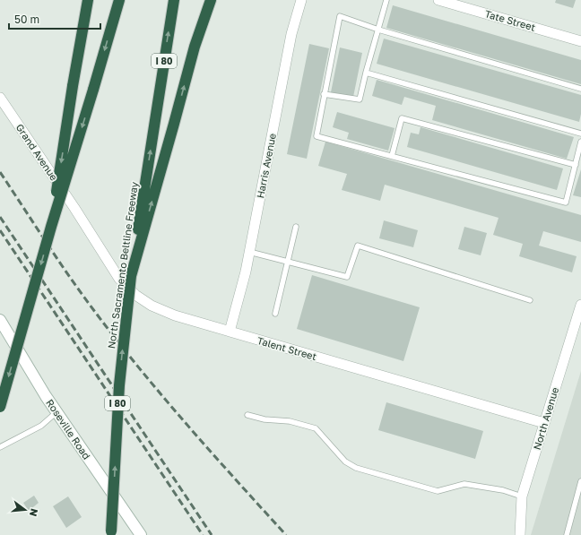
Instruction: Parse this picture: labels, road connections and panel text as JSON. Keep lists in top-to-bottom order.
{
  "streets": {
    "highway": ["I 80", "North Sacramento Beltline Freeway"],
    "main road": ["Roseville Road"],
    "street": [
      "Tate Street",
      "Grand Avenue",
      "Harris Avenue",
      "Talent Street",
      "North Avenue"
    ]
  },
  "crossings": [
    ["Grand Avenue", "Talent Street"],
    ["Harris Avenue", "Talent Street"],
    ["Talent Street", "North Avenue"]
  ],
  "scale_bar": "50 m",
  "north": "right"
}
